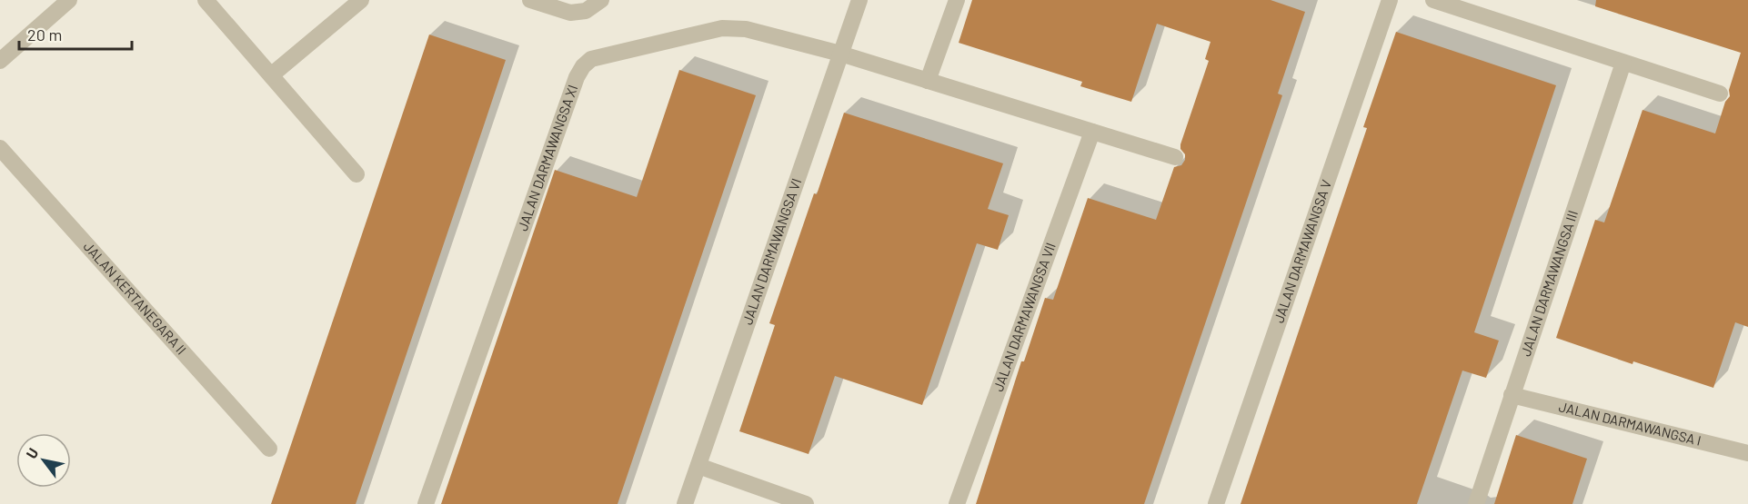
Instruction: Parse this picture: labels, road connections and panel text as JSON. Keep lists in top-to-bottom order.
{
  "streets": {
    "street": [
      "JALAN DARMAWANGSA XI",
      "JALAN DARMAWANGSA VI",
      "JALAN DARMAWANGSA V",
      "JALAN DARMAWANGSA III",
      "JALAN KERTANEGARA II",
      "JALAN DARMAWANGSA VII",
      "JALAN DARMAWANGSA I"
    ]
  },
  "crossings": [
    ["JALAN DARMAWANGSA XI", "JALAN DARMAWANGSA VI"],
    ["JALAN DARMAWANGSA III", "JALAN DARMAWANGSA I"]
  ],
  "scale_bar": "20 m",
  "north": "top left"
}
